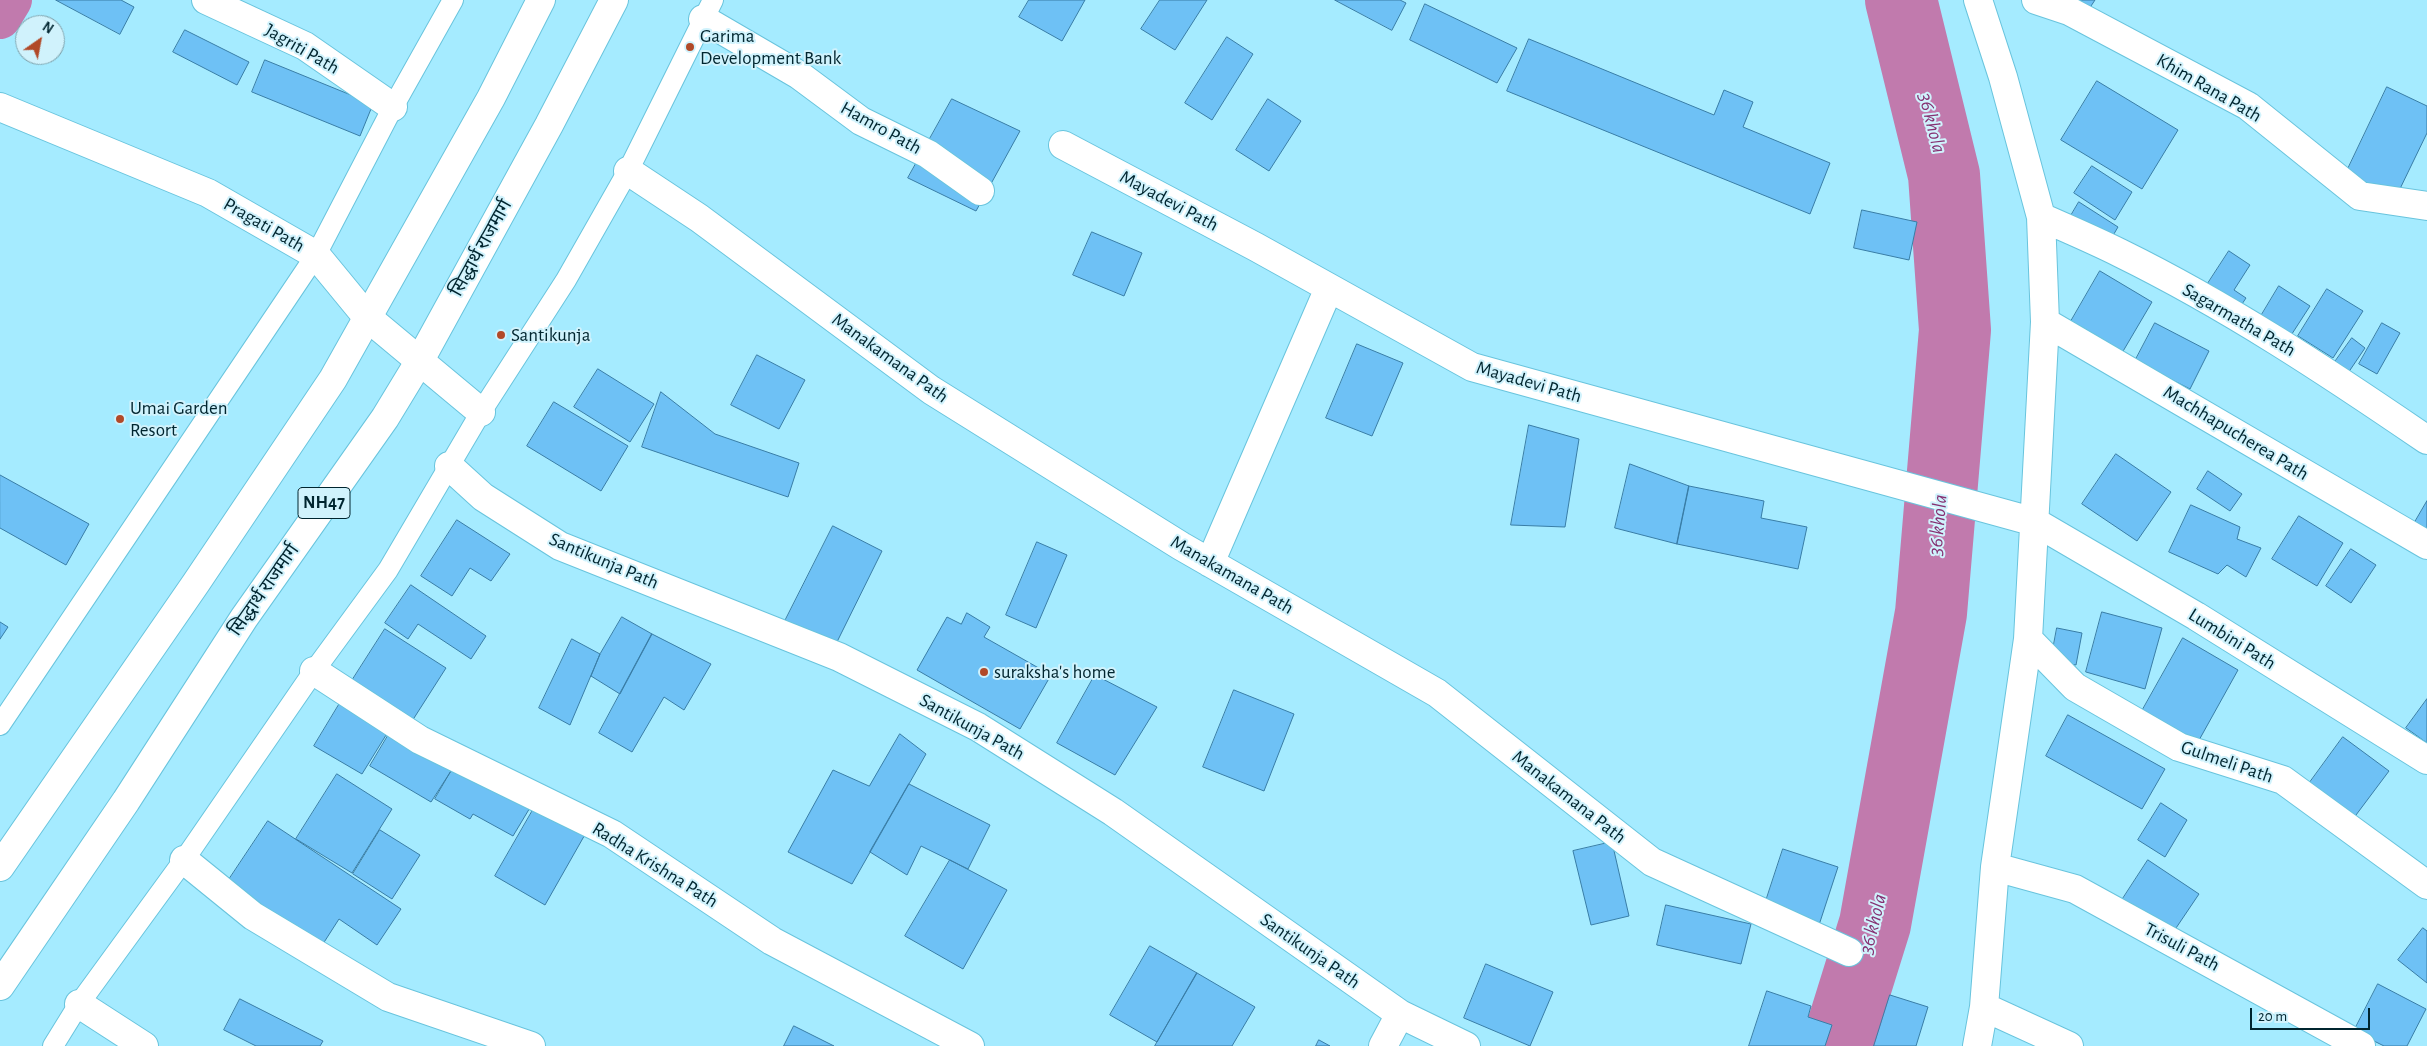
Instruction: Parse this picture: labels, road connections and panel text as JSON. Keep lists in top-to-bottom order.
{
  "streets": {
    "main road": [
      "Jagriti Path",
      "Khim Rana Path",
      "Hamro Path",
      "Mayadevi Path",
      "Pragati Path",
      "सिद्धार्थ राजमार्ग",
      "Sagarmatha Path",
      "Manakamana Path",
      "Machhapucherea Path",
      "NH47",
      "Santikunja Path",
      "Lumbini Path",
      "Gulmeli Path",
      "Radha Krishna Path",
      "Trisuli Path"
    ]
  },
  "crossings": [
    ["Mayadevi Path", "Lumbini Path"],
    ["Pragati Path", "सिद्धार्थ राजमार्ग"]
  ],
  "water": ["36 khola"],
  "places": [
    "Garima Development Bank",
    "Santikunja",
    "Umai Garden Resort",
    "suraksha's home"
  ],
  "scale_bar": "20 m",
  "north": "top right"
}
